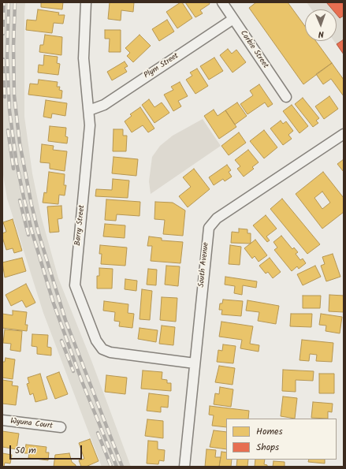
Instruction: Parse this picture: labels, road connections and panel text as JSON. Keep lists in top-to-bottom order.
{
  "streets": {
    "street": [
      "Corbie Street",
      "Plym Street",
      "Barry Street",
      "South Avenue",
      "Wyuna Court"
    ]
  },
  "crossings": [
    ["Corbie Street", "Plym Street"],
    ["Plym Street", "Barry Street"],
    ["Barry Street", "South Avenue"]
  ],
  "legend": ["Homes", "Shops"],
  "scale_bar": "50 m",
  "north": "bottom"
}
